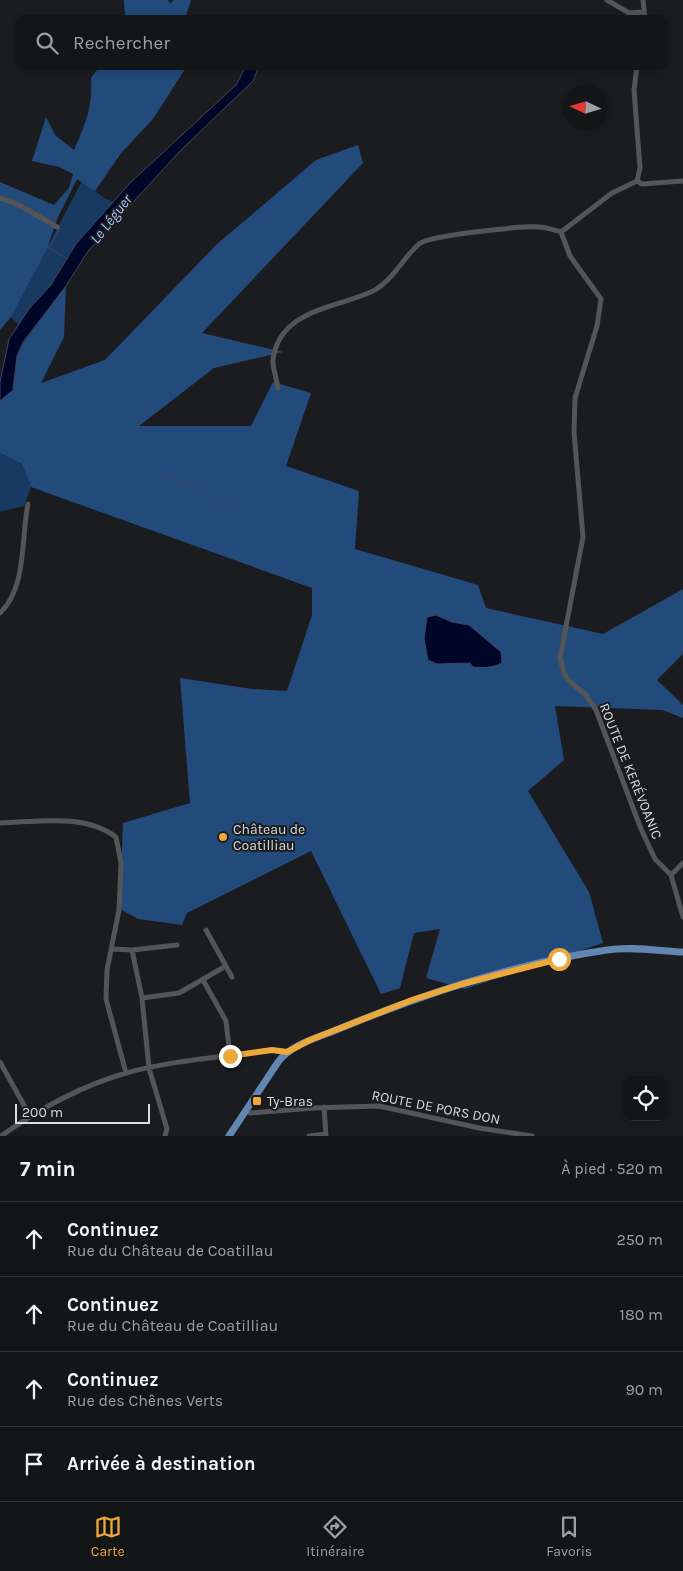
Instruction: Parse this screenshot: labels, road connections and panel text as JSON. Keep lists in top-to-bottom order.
{
  "streets": {
    "street": ["ROUTE DE KERÉVOANIC", "ROUTE DE PORS DON"]
  },
  "water": ["Le Léguer"],
  "places": {
    "other": ["Château de Coatilliau"],
    "transit": ["Ty-Bras"]
  },
  "scale_bar": "200 m",
  "north": "left",
  "page": {
    "search": "Rechercher",
    "scale": "200 m",
    "heading": ["7 min", "À pied · 520 m"],
    "list": [
      ["Continuez", "Rue du Château de Coatillau", "250 m"],
      ["Continuez", "Rue du Château de Coatilliau", "180 m"],
      ["Continuez", "Rue des Chênes Verts", "90 m"],
      "Arrivée à destination"
    ],
    "nav": ["Carte", "Itinéraire", "Favoris"]
  }
}
